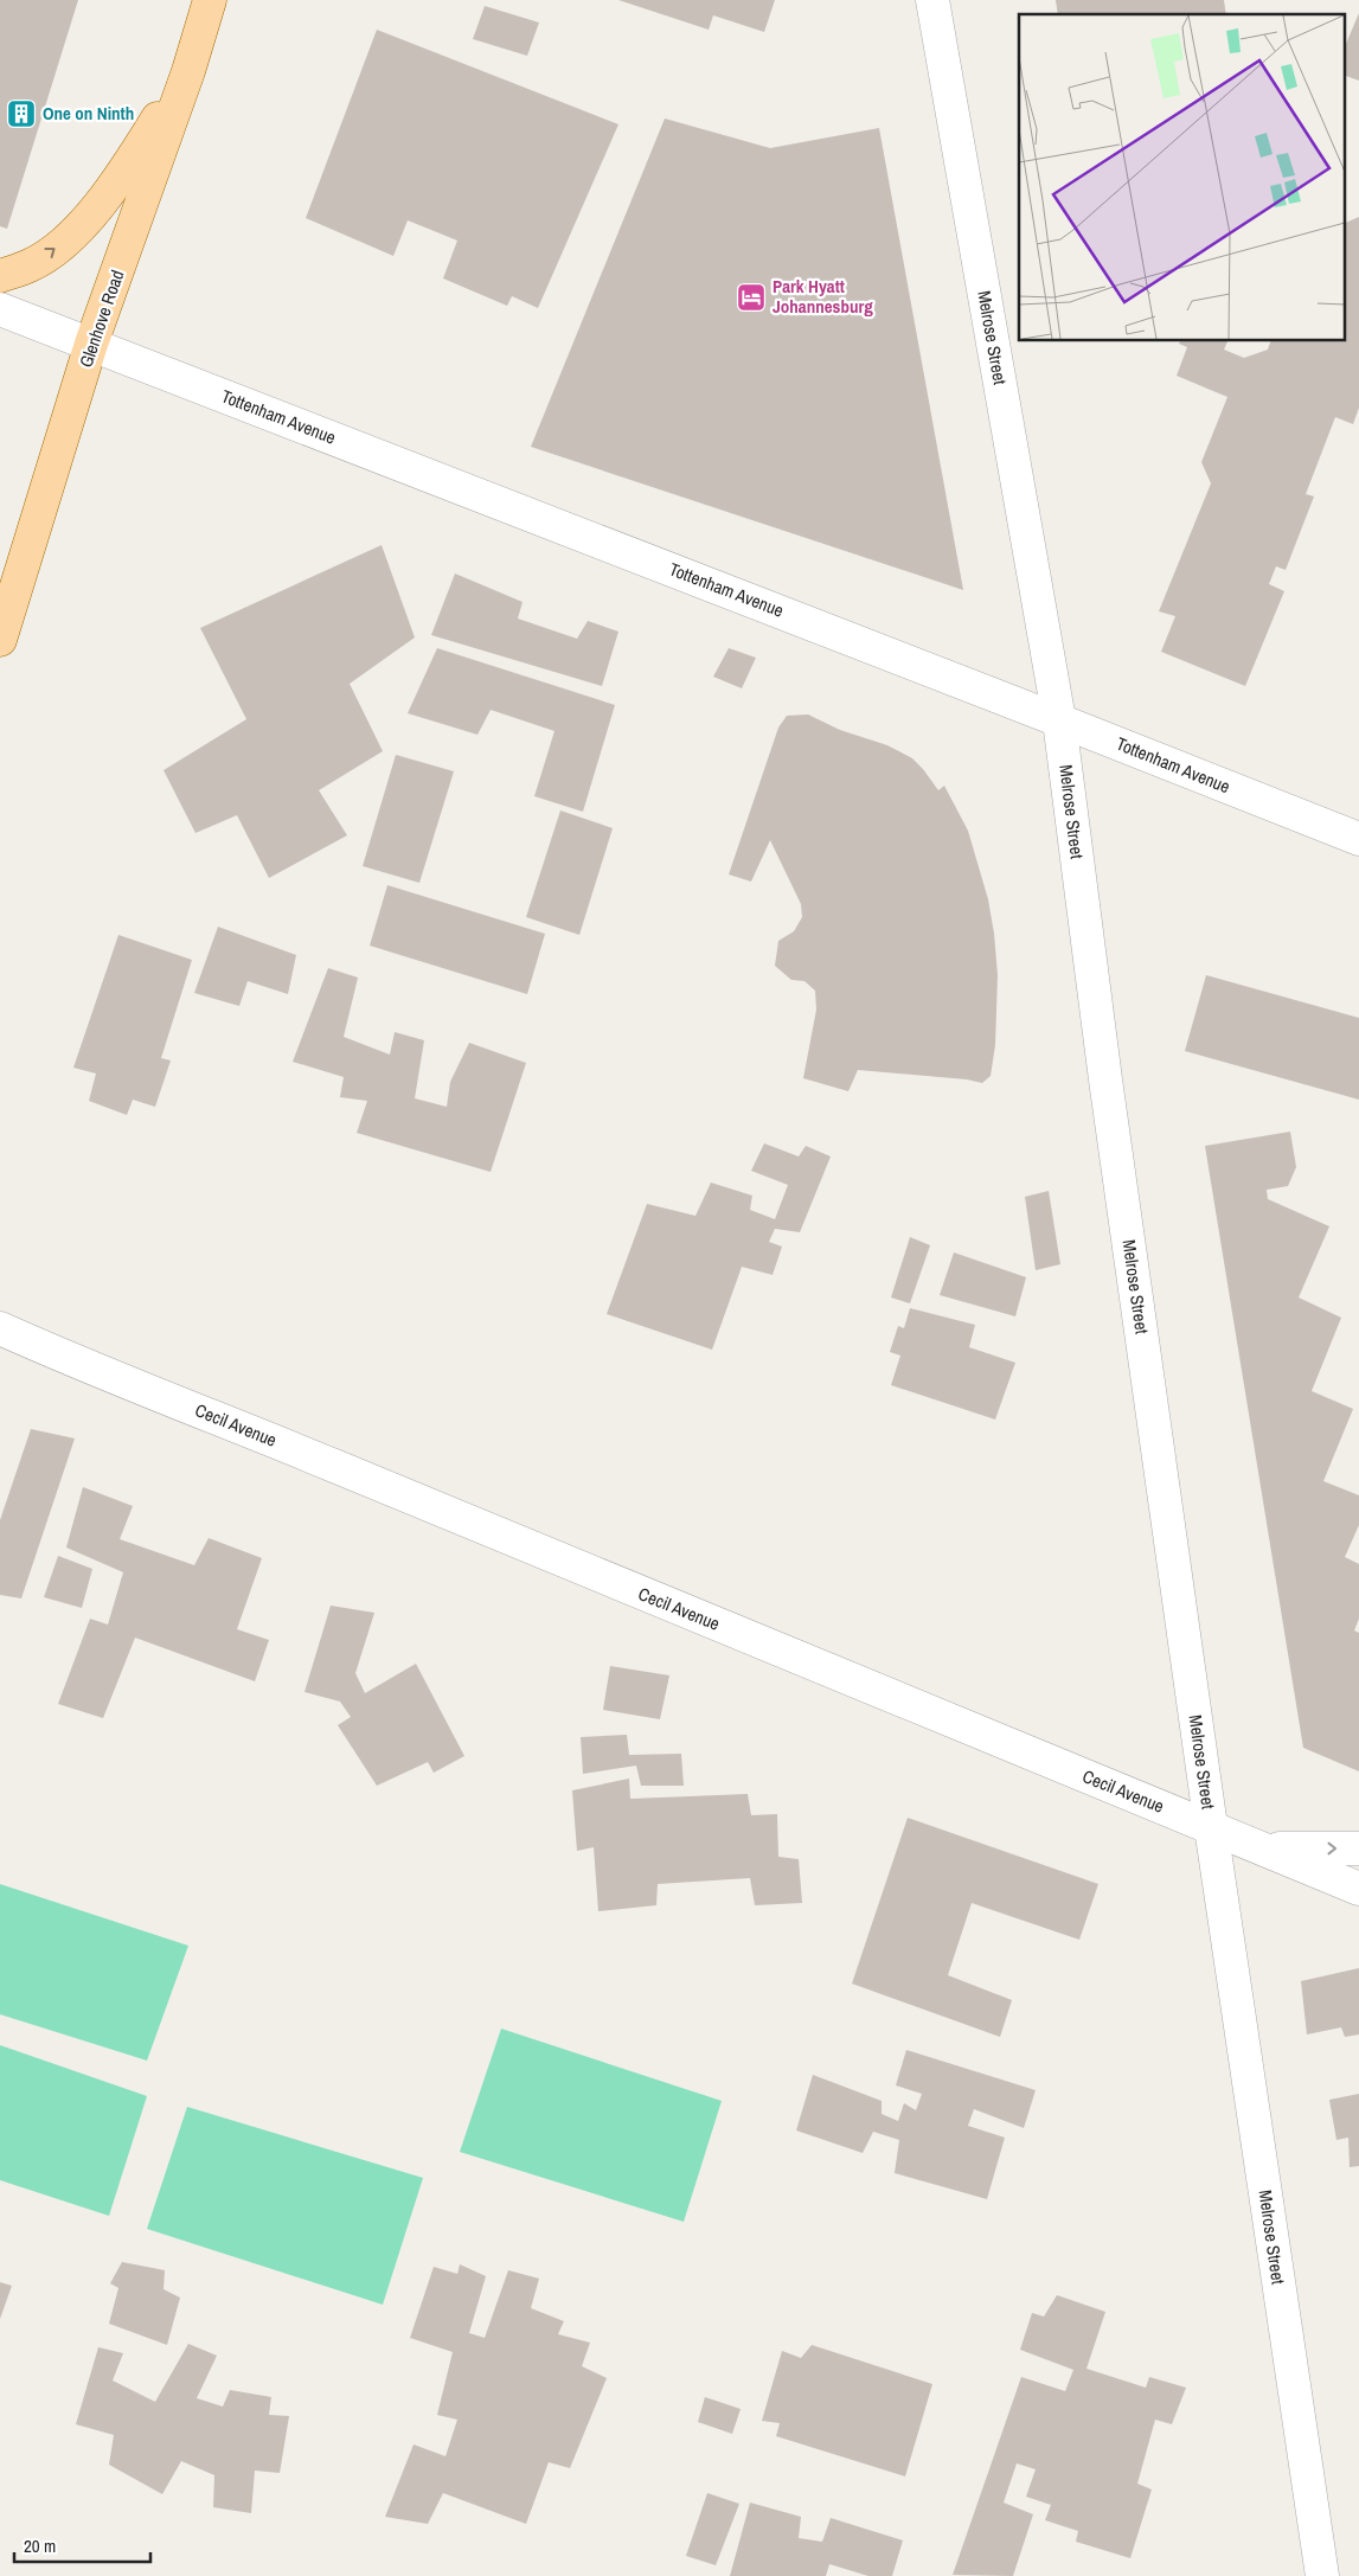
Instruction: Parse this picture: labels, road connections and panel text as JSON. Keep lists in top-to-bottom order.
{
  "streets": {
    "main road": ["Glenhove Road"],
    "street": ["Melrose Street", "Tottenham Avenue", "Cecil Avenue"]
  },
  "crossings": [
    ["Glenhove Road", "Tottenham Avenue"],
    ["Melrose Street", "Tottenham Avenue"],
    ["Melrose Street", "Cecil Avenue"]
  ],
  "places": {
    "building": ["One on Ninth"],
    "hotel": ["Park Hyatt Johannesburg"]
  },
  "scale_bar": "20 m"
}
